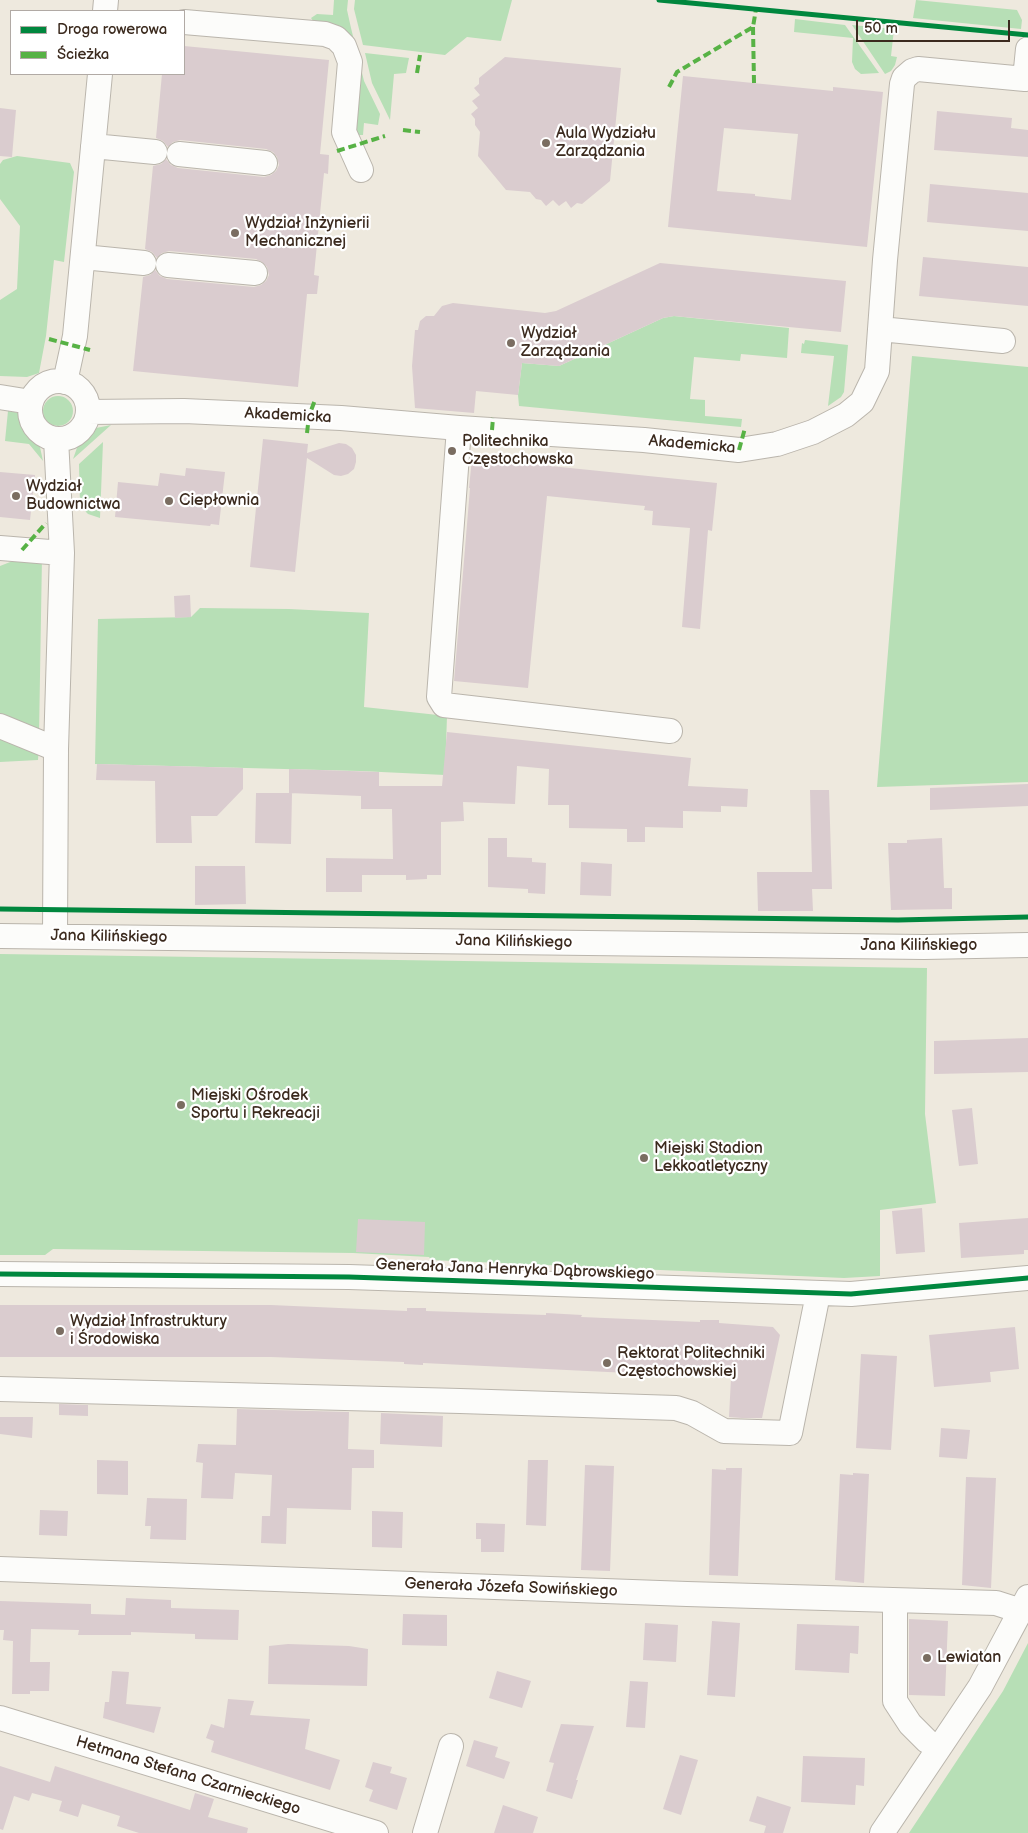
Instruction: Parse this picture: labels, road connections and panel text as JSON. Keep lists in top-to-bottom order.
{
  "streets": {
    "street": [
      "Akademicka",
      "Jana Kilińskiego",
      "Generała Jana Henryka Dąbrowskiego",
      "Generała Józefa Sowińskiego",
      "Hetmana Stefana Czarnieckiego"
    ]
  },
  "places": [
    "Aula Wydziału Zarządzania",
    "Wydział Inżynierii Mechanicznej",
    "Wydział Zarządzania",
    "Politechnika Częstochowska",
    "Wydział Budownictwa",
    "Ciepłownia",
    "Miejski Ośrodek Sportu i Rekreacji",
    "Miejski Stadion Lekkoatletyczny",
    "Wydział Infrastruktury i Środowiska",
    "Rektorat Politechniki Częstochowskiej",
    "Lewiatan"
  ],
  "legend": ["Droga rowerowa", "Ścieżka"],
  "scale_bar": "50 m"
}
